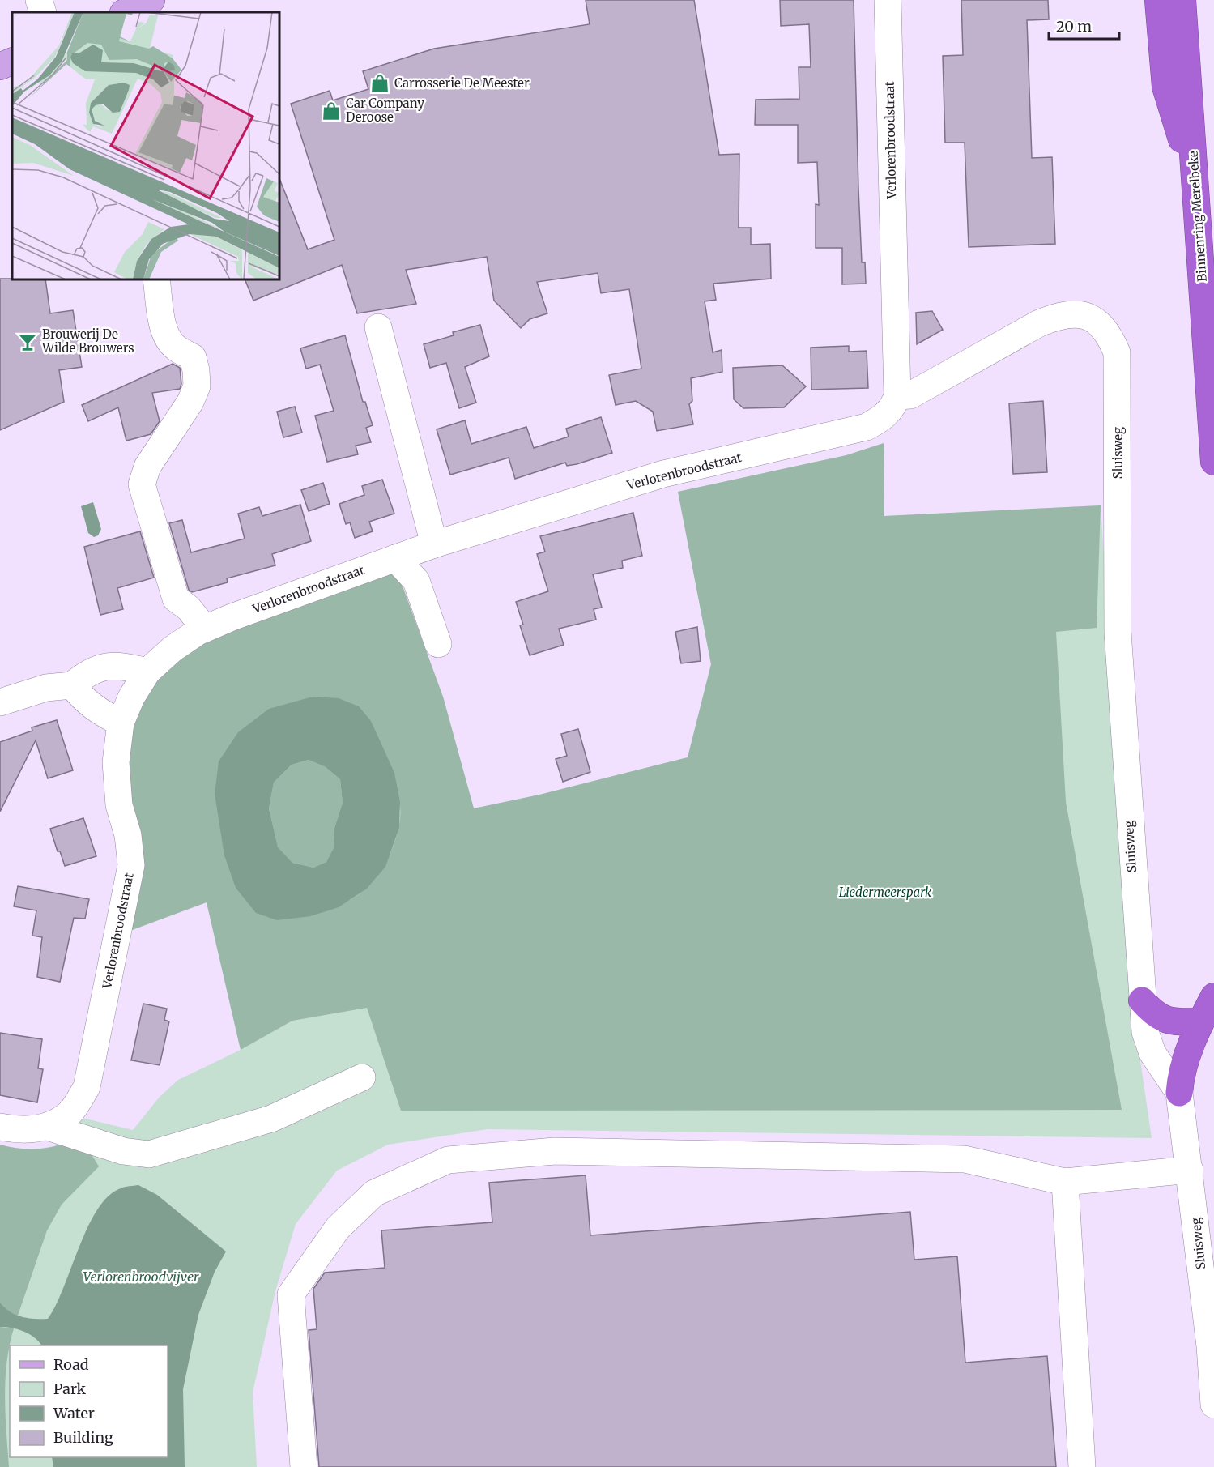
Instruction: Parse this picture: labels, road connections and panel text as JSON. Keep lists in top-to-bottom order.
{
  "streets": {
    "highway": ["Binnenring Merelbeke"],
    "street": ["Verlorenbroodstraat", "Sluisweg"]
  },
  "crossings": [
    ["Verlorenbroodstraat", "Sluisweg"]
  ],
  "water": ["Verlorenbroodvijver"],
  "parks": ["Liedermeerspark"],
  "places": {
    "shop": ["Carrosserie De Meester", "Car Company Deroose"],
    "bar": ["Brouwerij De Wilde Brouwers"]
  },
  "legend": [
    "Road",
    "Park",
    "Water",
    "Building"
  ],
  "scale_bar": "20 m"
}
